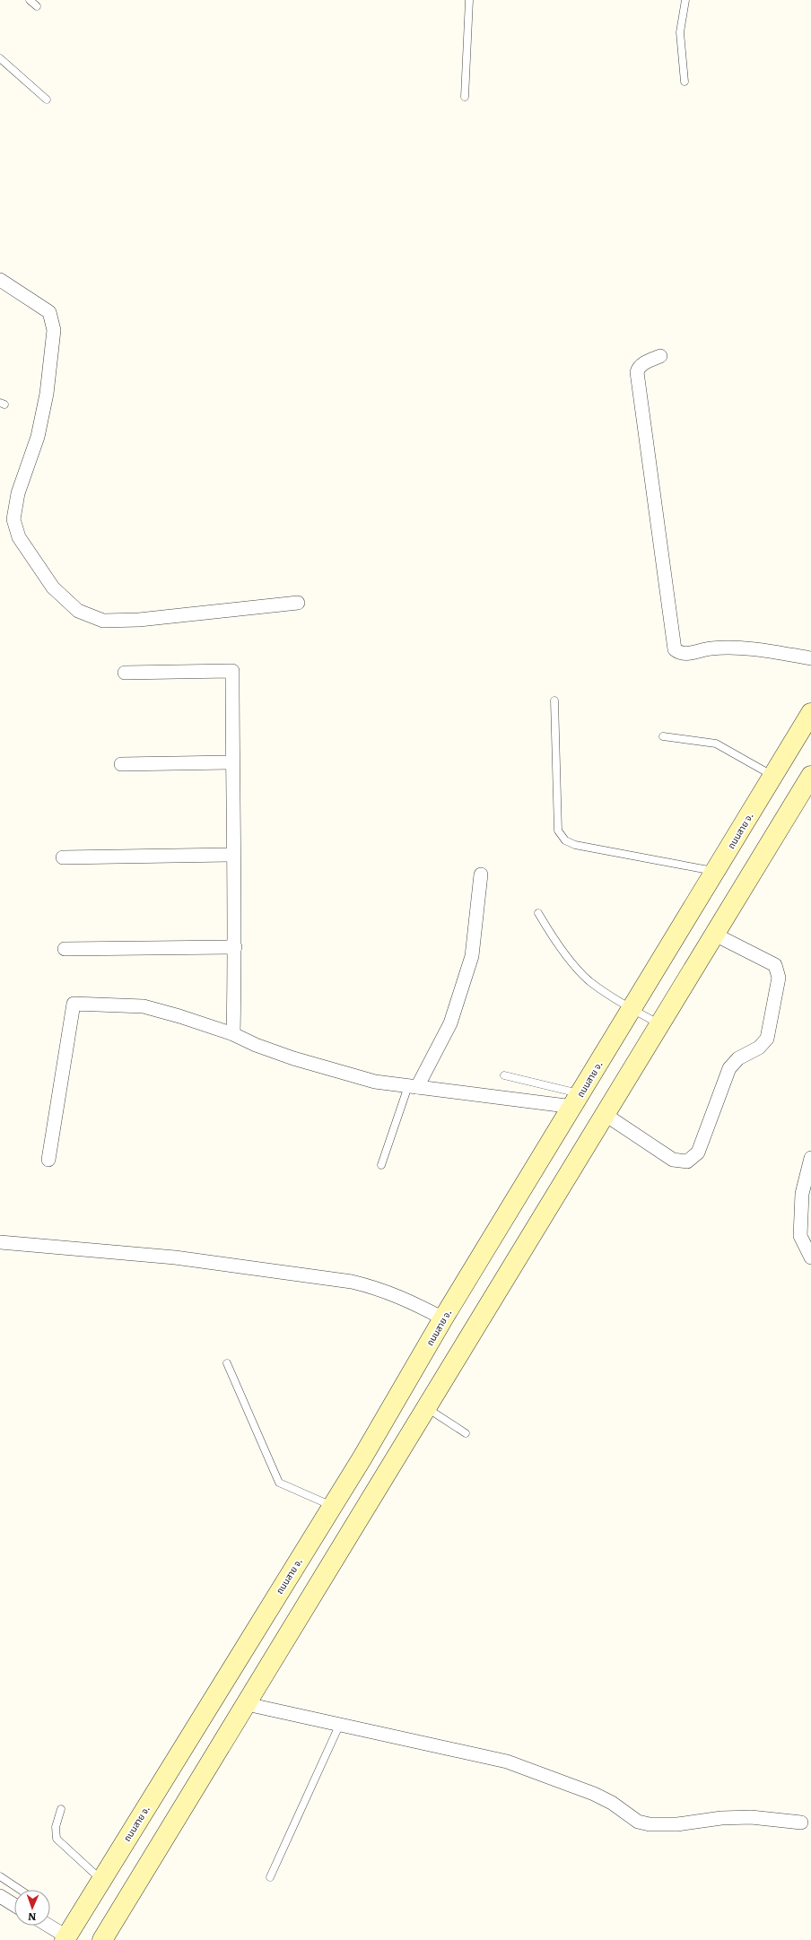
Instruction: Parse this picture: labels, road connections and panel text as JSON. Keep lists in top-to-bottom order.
{
  "streets": {
    "main road": ["ถนนสาย จ."]
  },
  "north": "bottom"
}
